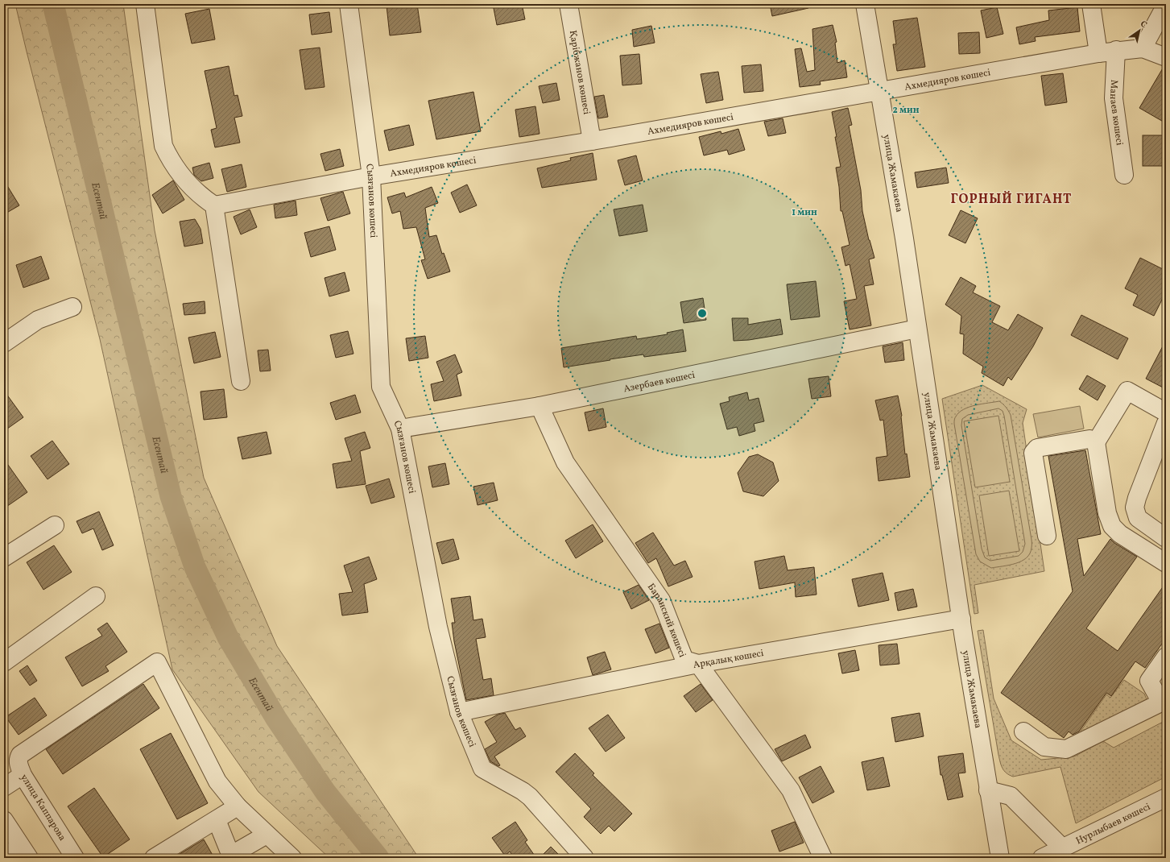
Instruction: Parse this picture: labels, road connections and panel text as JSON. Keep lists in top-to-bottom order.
{
  "streets": {
    "street": [
      "Қарібжанов көшесі",
      "Ахмедияров көшесі",
      "Манаев көшесі",
      "улица Жамакаева",
      "Сызғанов көшесі",
      "Азербаев көшесі",
      "Баранский көшесі",
      "Арқалық көшесі",
      "улица Каппарова",
      "Нурлыбаев көшесі"
    ]
  },
  "crossings": [
    ["Қарібжанов көшесі", "Ахмедияров көшесі"],
    ["Ахмедияров көшесі", "Манаев көшесі"],
    ["Ахмедияров көшесі", "улица Жамакаева"],
    ["Ахмедияров көшесі", "Сызғанов көшесі"],
    ["улица Жамакаева", "Азербаев көшесі"],
    ["улица Жамакаева", "Арқалық көшесі"],
    ["Сызғанов көшесі", "Азербаев көшесі"],
    ["Сызғанов көшесі", "Арқалық көшесі"],
    ["Азербаев көшесі", "Баранский көшесі"],
    ["Баранский көшесі", "Арқалық көшесі"]
  ],
  "districts": ["ГОРНЫЙ ГИГАНТ"],
  "water": ["Есентай"],
  "north": "top right",
  "rings": ["2 мин", "1 мин"]
}
